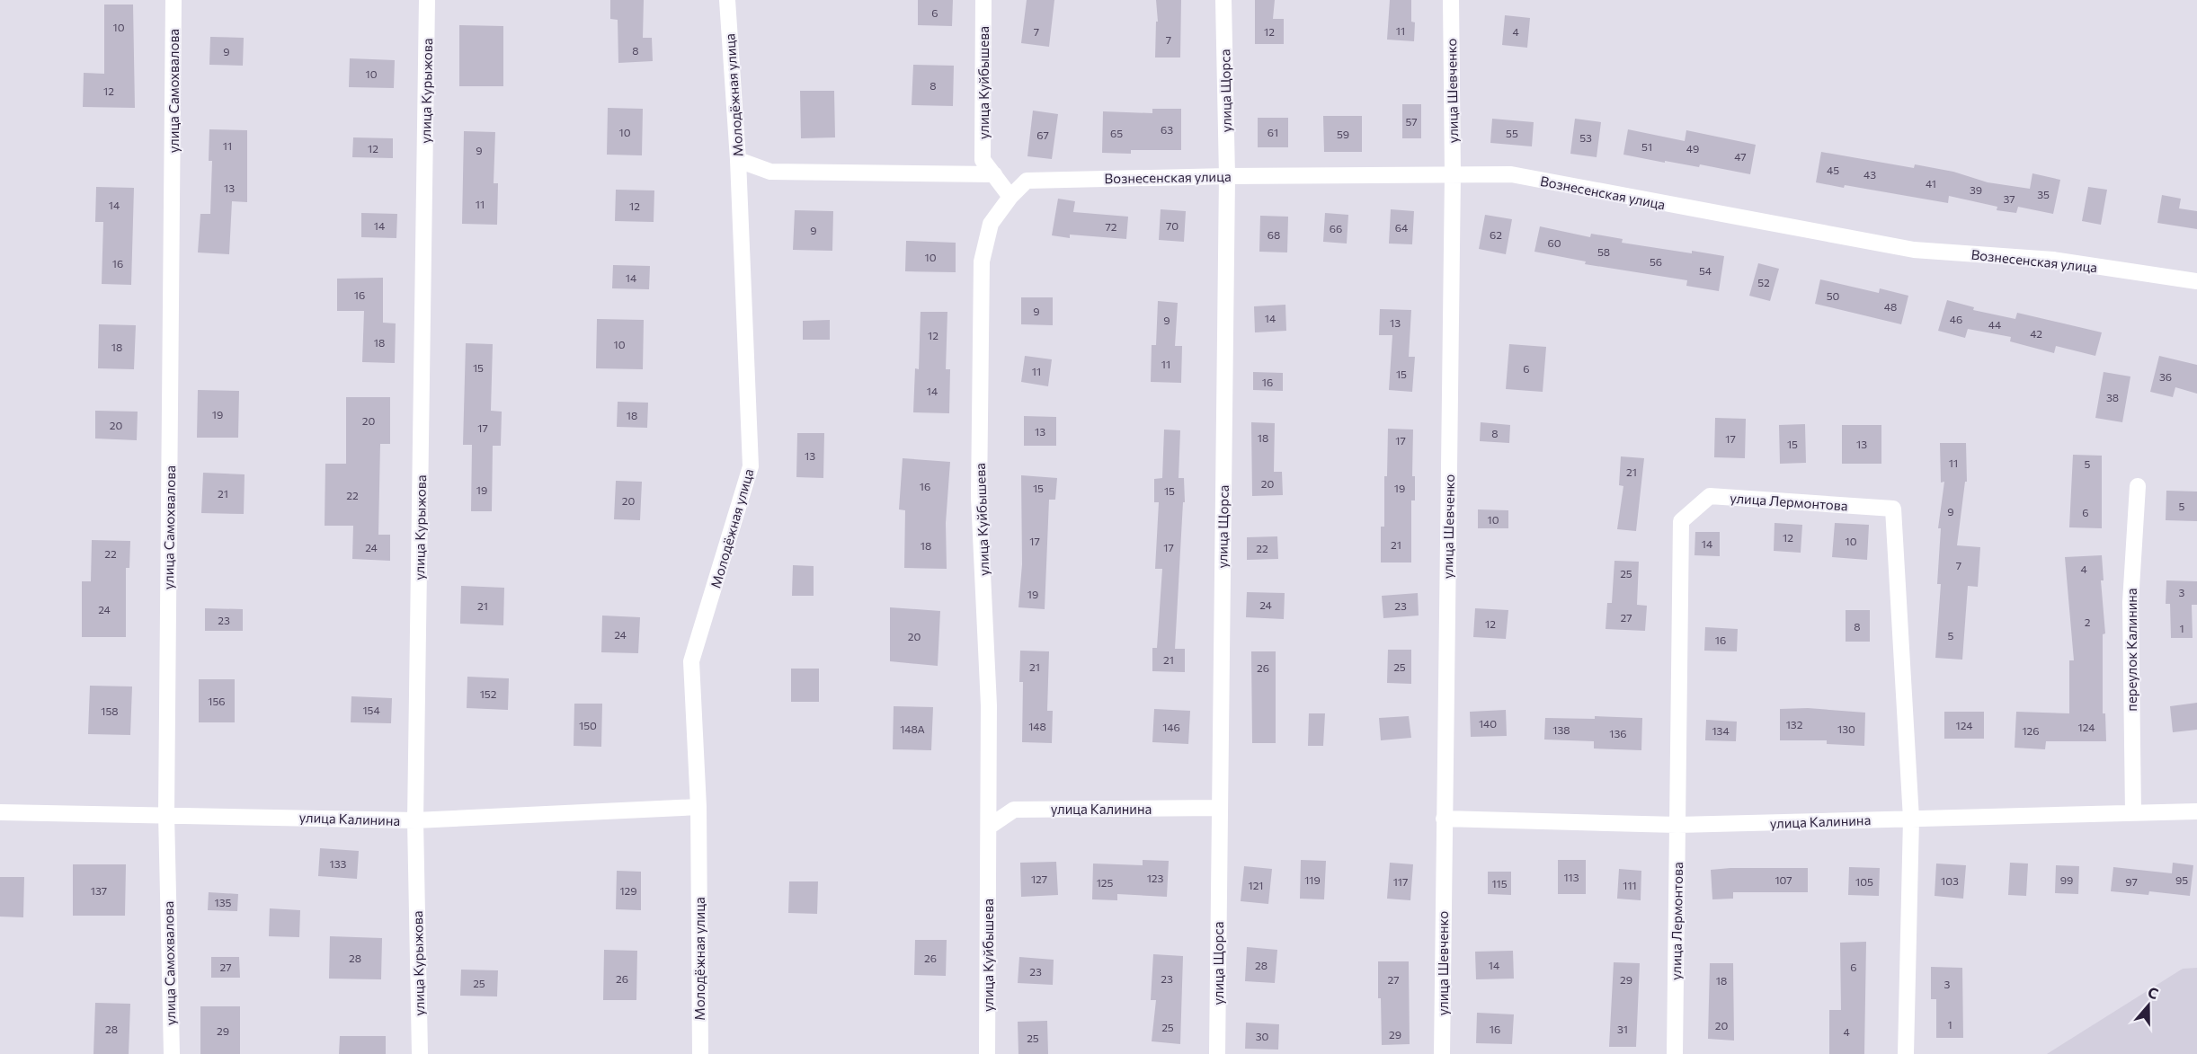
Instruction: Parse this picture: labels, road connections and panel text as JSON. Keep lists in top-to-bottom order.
{
  "streets": {
    "street": [
      "улица Куйбышева",
      "улица Самохвалова",
      "улица Курыжова",
      "улица Щорса",
      "улица Шевченко",
      "Молодёжная улица",
      "Вознесенская улица",
      "улица Лермонтова",
      "переулок Калинина",
      "улица Калинина"
    ]
  },
  "crossings": [
    ["улица Куйбышева", "Вознесенская улица"],
    ["улица Куйбышева", "улица Калинина"],
    ["улица Самохвалова", "улица Калинина"],
    ["улица Курыжова", "улица Калинина"],
    ["улица Щорса", "Вознесенская улица"],
    ["улица Щорса", "улица Калинина"],
    ["улица Шевченко", "Вознесенская улица"],
    ["улица Шевченко", "улица Калинина"],
    ["Молодёжная улица", "улица Калинина"],
    ["улица Лермонтова", "улица Калинина"],
    ["переулок Калинина", "улица Калинина"]
  ],
  "house_numbers": [
    "6",
    "10",
    "11",
    "7",
    "12",
    "4",
    "7",
    "8",
    "9",
    "10",
    "8",
    "12",
    "57",
    "63",
    "10",
    "61",
    "65",
    "55",
    "59",
    "67",
    "53",
    "11",
    "51",
    "12",
    "49",
    "9",
    "47",
    "45",
    "43",
    "41",
    "13",
    "39",
    "35",
    "37",
    "11",
    "14",
    "12",
    "14",
    "70",
    "72",
    "64",
    "66",
    "9",
    "68",
    "62",
    "60",
    "58",
    "10",
    "56",
    "16",
    "54",
    "14",
    "52",
    "16",
    "50",
    "48",
    "9",
    "14",
    "46",
    "9",
    "13",
    "44",
    "42",
    "12",
    "18",
    "10",
    "18",
    "11",
    "15",
    "6",
    "11",
    "15",
    "36",
    "16",
    "14",
    "38",
    "19",
    "18",
    "20",
    "20",
    "17",
    "13",
    "8",
    "18",
    "17",
    "17",
    "15",
    "13",
    "13",
    "11",
    "5",
    "21",
    "20",
    "16",
    "15",
    "19",
    "19",
    "15",
    "21",
    "22",
    "20",
    "5",
    "9",
    "6",
    "10",
    "12",
    "17",
    "10",
    "14",
    "21",
    "18",
    "24",
    "17",
    "22",
    "22",
    "7",
    "4",
    "25",
    "3",
    "19",
    "24",
    "21",
    "23",
    "24",
    "27",
    "23",
    "2",
    "12",
    "8",
    "1",
    "24",
    "5",
    "20",
    "16",
    "21",
    "21",
    "25",
    "26",
    "152",
    "156",
    "154",
    "158",
    "140",
    "132",
    "150",
    "124",
    "148",
    "146",
    "124",
    "148А",
    "130",
    "138",
    "134",
    "126",
    "136",
    "133",
    "113",
    "123",
    "127",
    "119",
    "107",
    "99",
    "95",
    "103",
    "117",
    "105",
    "97",
    "125",
    "115",
    "121",
    "111",
    "137",
    "129",
    "135",
    "28",
    "26",
    "28",
    "14",
    "27",
    "6",
    "23",
    "26",
    "23",
    "27",
    "29",
    "18",
    "25",
    "3",
    "1",
    "20",
    "25",
    "28",
    "16",
    "31",
    "29",
    "4",
    "29",
    "30",
    "25"
  ],
  "north": "top"
}
